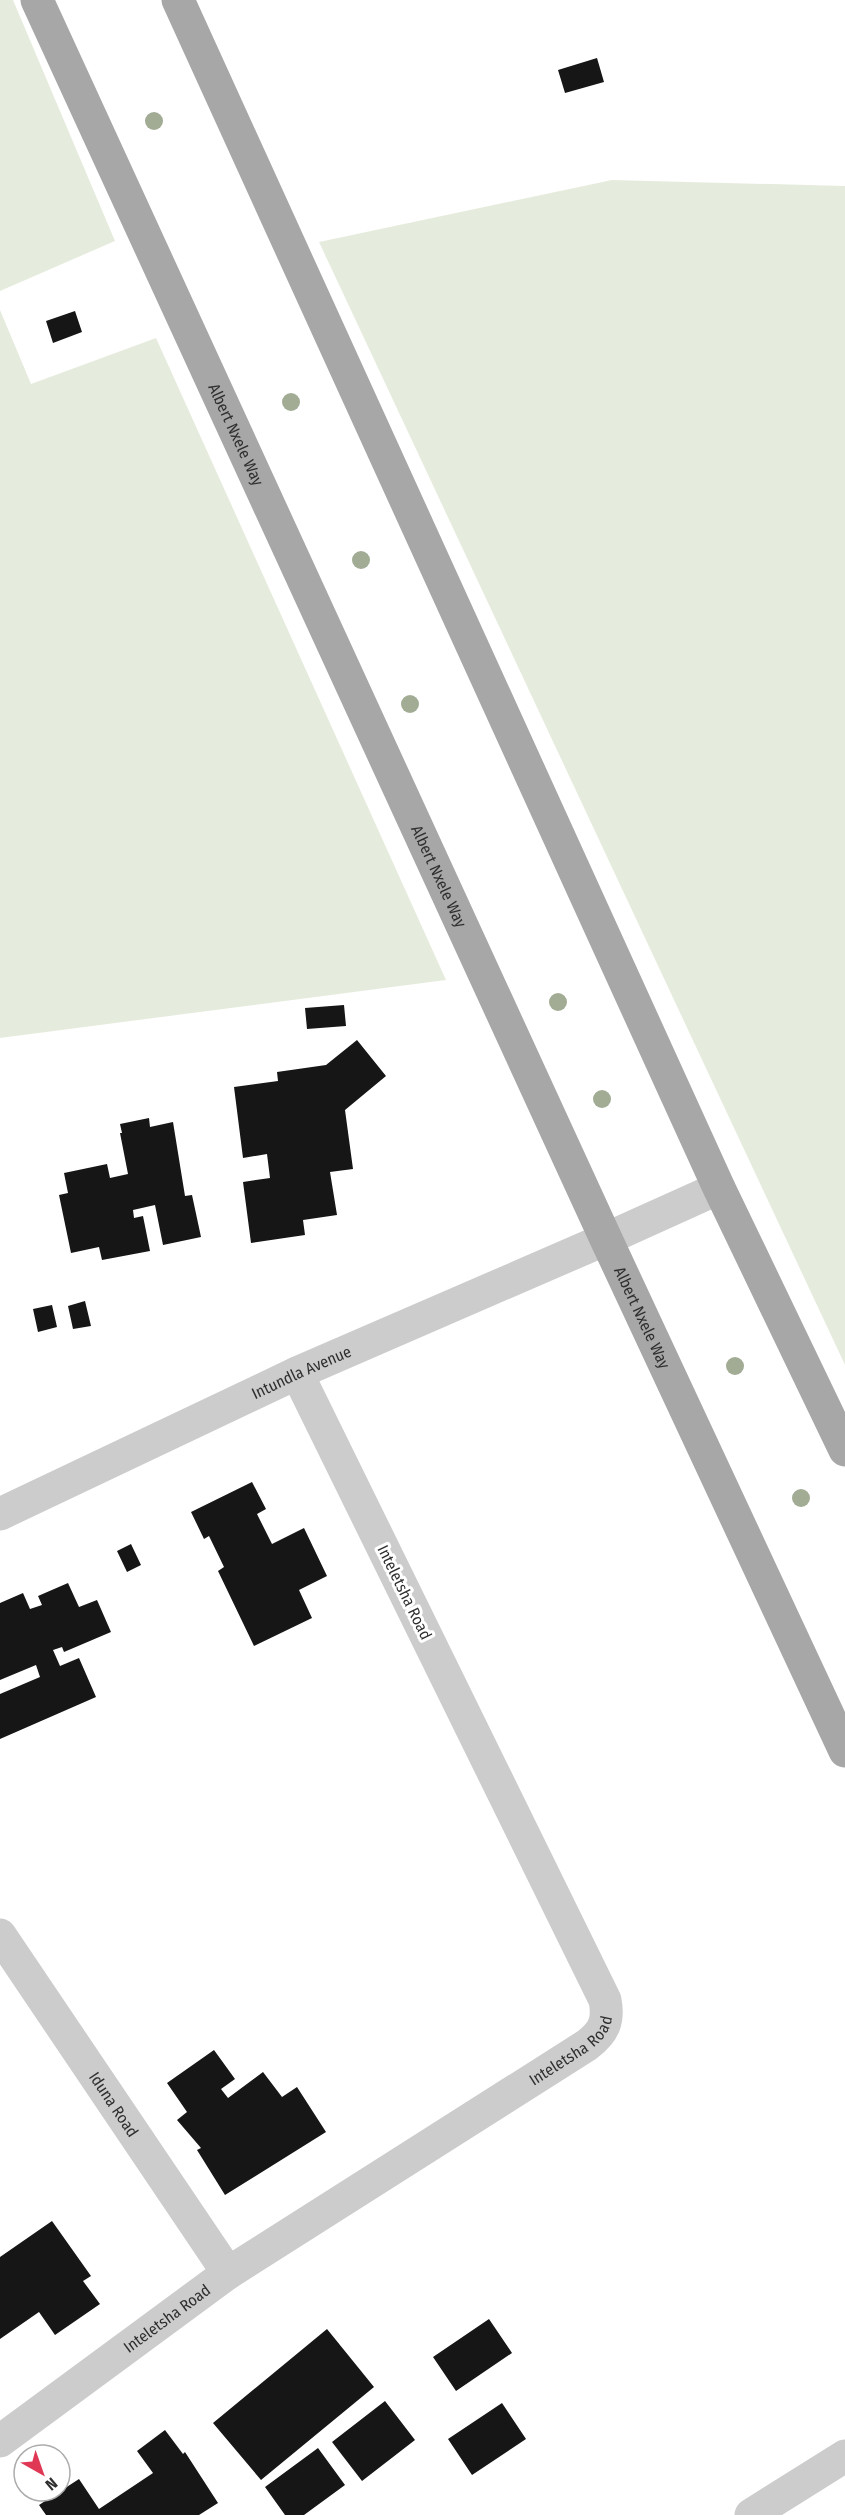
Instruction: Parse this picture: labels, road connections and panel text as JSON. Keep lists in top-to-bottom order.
{
  "streets": {
    "main road": ["Albert Nxele Way"],
    "street": ["Intundla Avenue", "Inteletsha Road", "Iduna Road"]
  },
  "crossings": [
    ["Albert Nxele Way", "Intundla Avenue"],
    ["Intundla Avenue", "Inteletsha Road"],
    ["Inteletsha Road", "Iduna Road"]
  ],
  "north": "bottom right"
}
